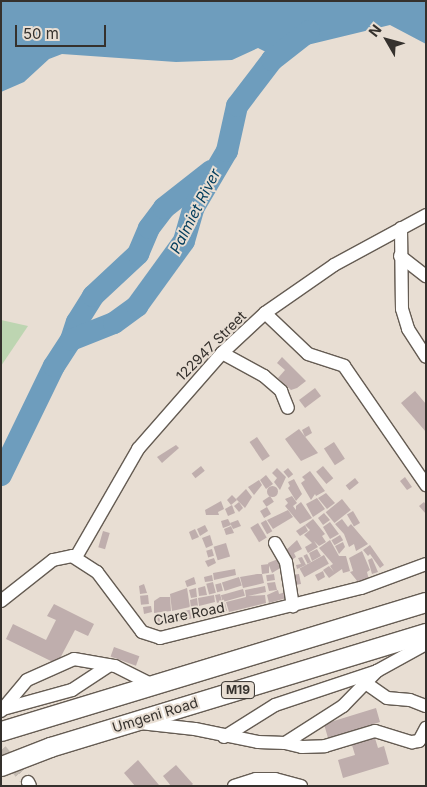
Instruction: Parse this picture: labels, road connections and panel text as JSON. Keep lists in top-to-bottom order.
{
  "streets": {
    "highway": ["M19", "Umgeni Road"],
    "street": ["122947 Street", "Clare Road"]
  },
  "crossings": [
    ["122947 Street", "Clare Road"]
  ],
  "water": ["Palmiet River"],
  "scale_bar": "50 m",
  "north": "top left"
}
